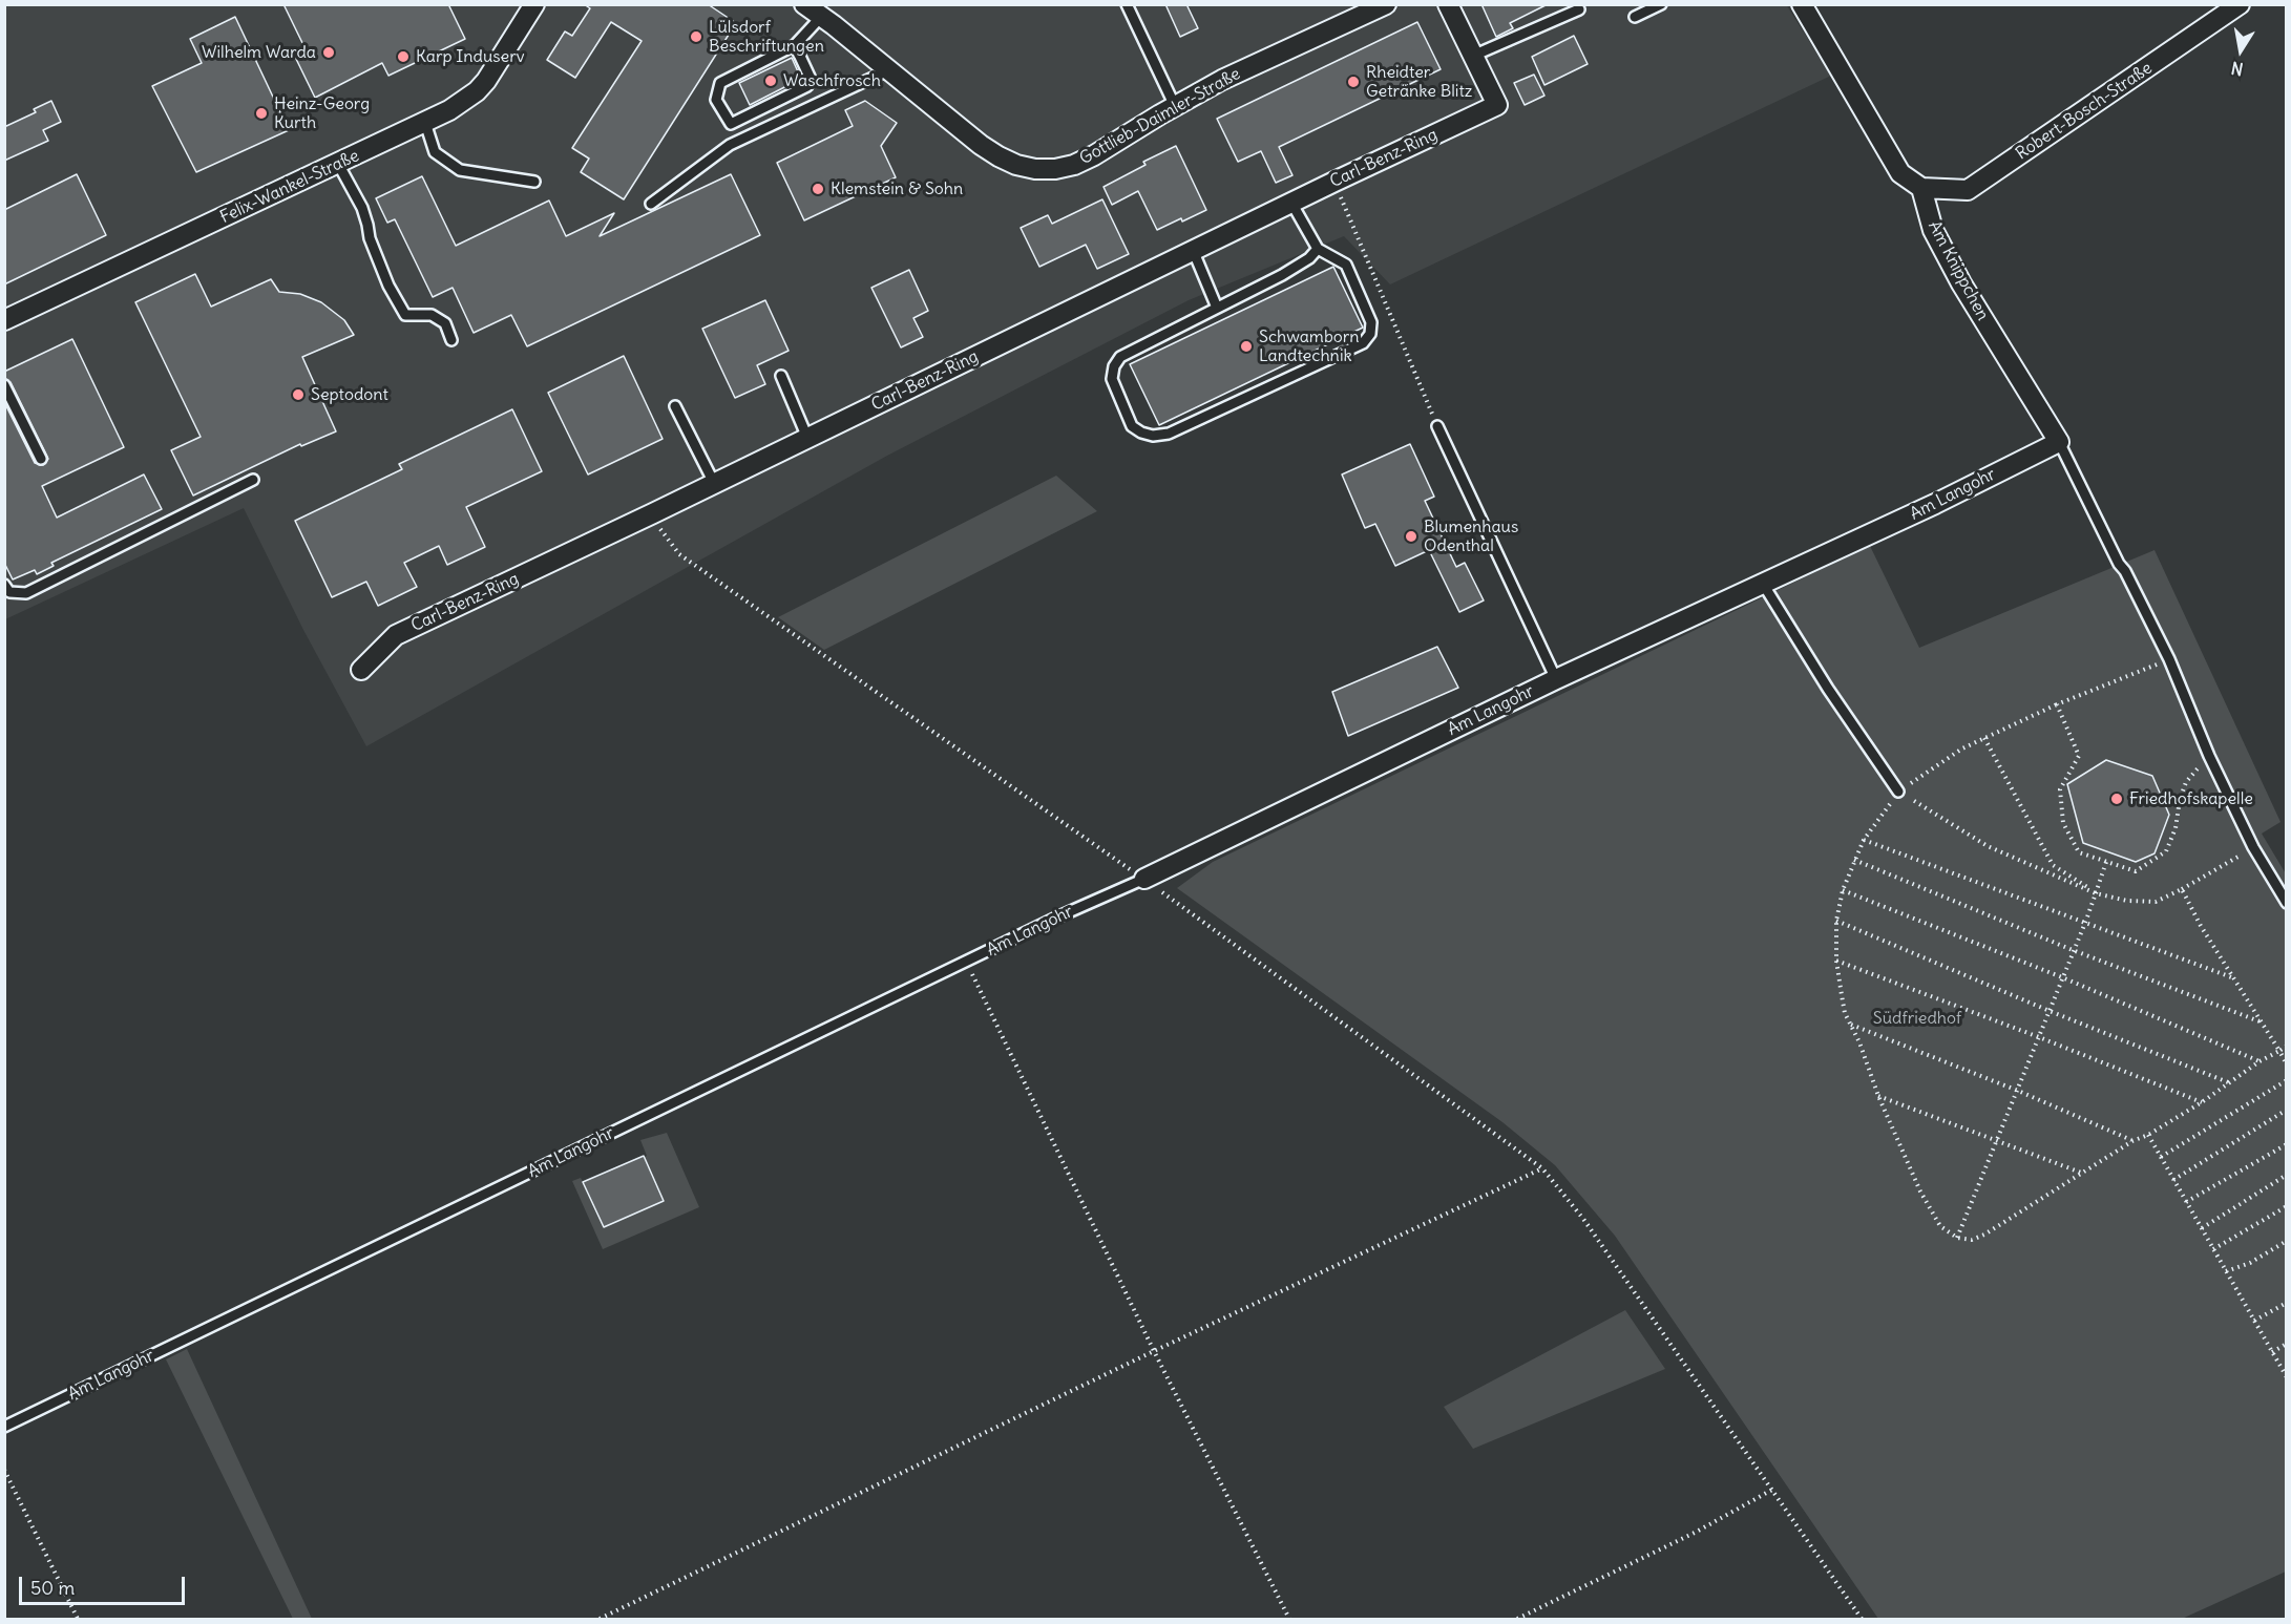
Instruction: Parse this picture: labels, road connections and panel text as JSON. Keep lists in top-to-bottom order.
{
  "streets": {
    "street": [
      "Robert-Bosch-Straße",
      "Gottlieb-Daimler-Straße",
      "Carl-Benz-Ring",
      "Felix-Wankel-Straße",
      "Am Knippchen",
      "Am Langohr"
    ]
  },
  "crossings": [
    ["Robert-Bosch-Straße", "Am Knippchen"],
    ["Am Knippchen", "Am Langohr"]
  ],
  "parks": ["Südfriedhof"],
  "places": [
    "Lülsdorf Beschriftungen",
    "Wilhelm Warda",
    "Karp Induserv",
    "Waschfrosch",
    "Rheidter Getränke Blitz",
    "Heinz-Georg Kurth",
    "Klemstein & Sohn",
    "Schwamborn Landtechnik",
    "Septodont",
    "Blumenhaus Odenthal",
    "Friedhofskapelle"
  ],
  "scale_bar": "50 m",
  "north": "bottom"
}
